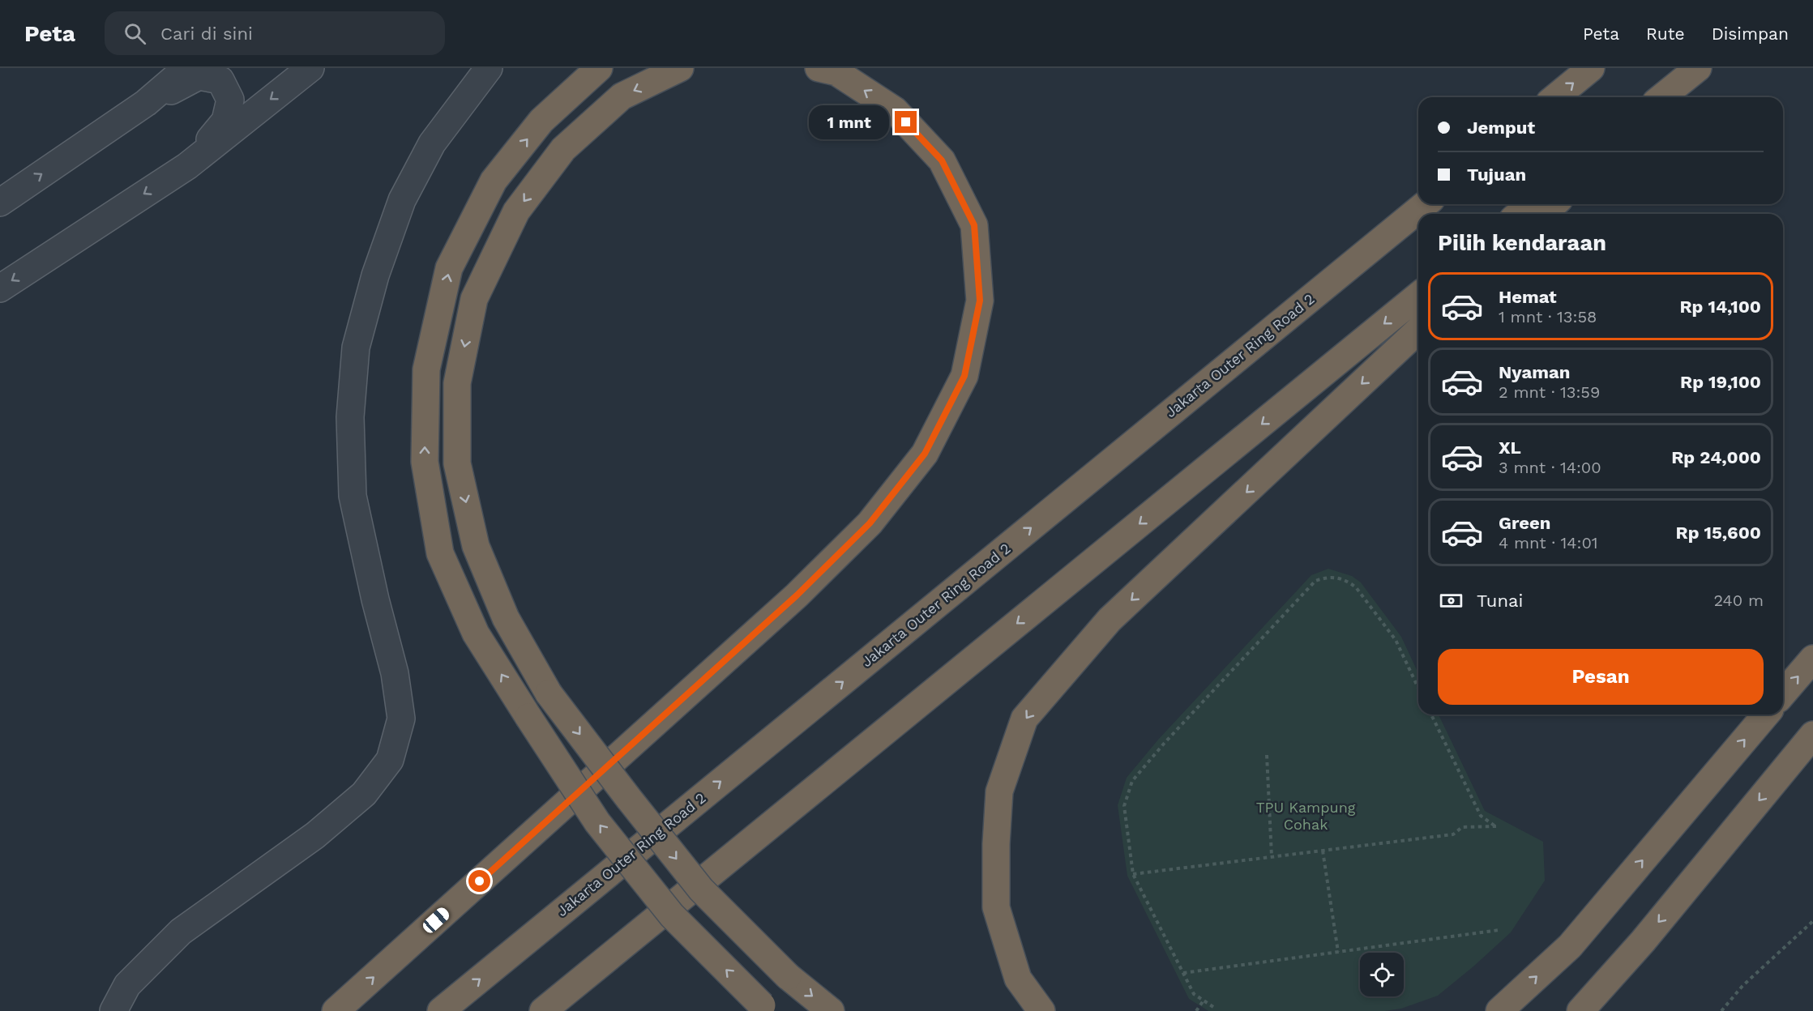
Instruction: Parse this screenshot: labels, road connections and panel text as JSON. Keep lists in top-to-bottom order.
{
  "streets": {
    "highway": ["Jakarta Outer Ring Road 2"]
  },
  "parks": ["TPU Kampung Cohak"],
  "page": {
    "header": "Peta",
    "search": "Cari di sini",
    "nav": ["Peta", "Rute", "Disimpan"],
    "banner": ["Jemput", "Tujuan"],
    "bubble": "1 mnt",
    "heading": "Pilih kendaraan",
    "list": [
      {
        "name": "Hemat",
        "note": "1 mnt · 13:58",
        "value": "Rp 14,100"
      },
      {
        "name": "Nyaman",
        "note": "2 mnt · 13:59",
        "value": "Rp 19,100"
      },
      {
        "name": "XL",
        "note": "3 mnt · 14:00",
        "value": "Rp 24,000"
      },
      {
        "name": "Green",
        "note": "4 mnt · 14:01",
        "value": "Rp 15,600"
      }
    ],
    "pay": ["Tunai", "240 m"],
    "buttons": "Pesan"
  }
}
